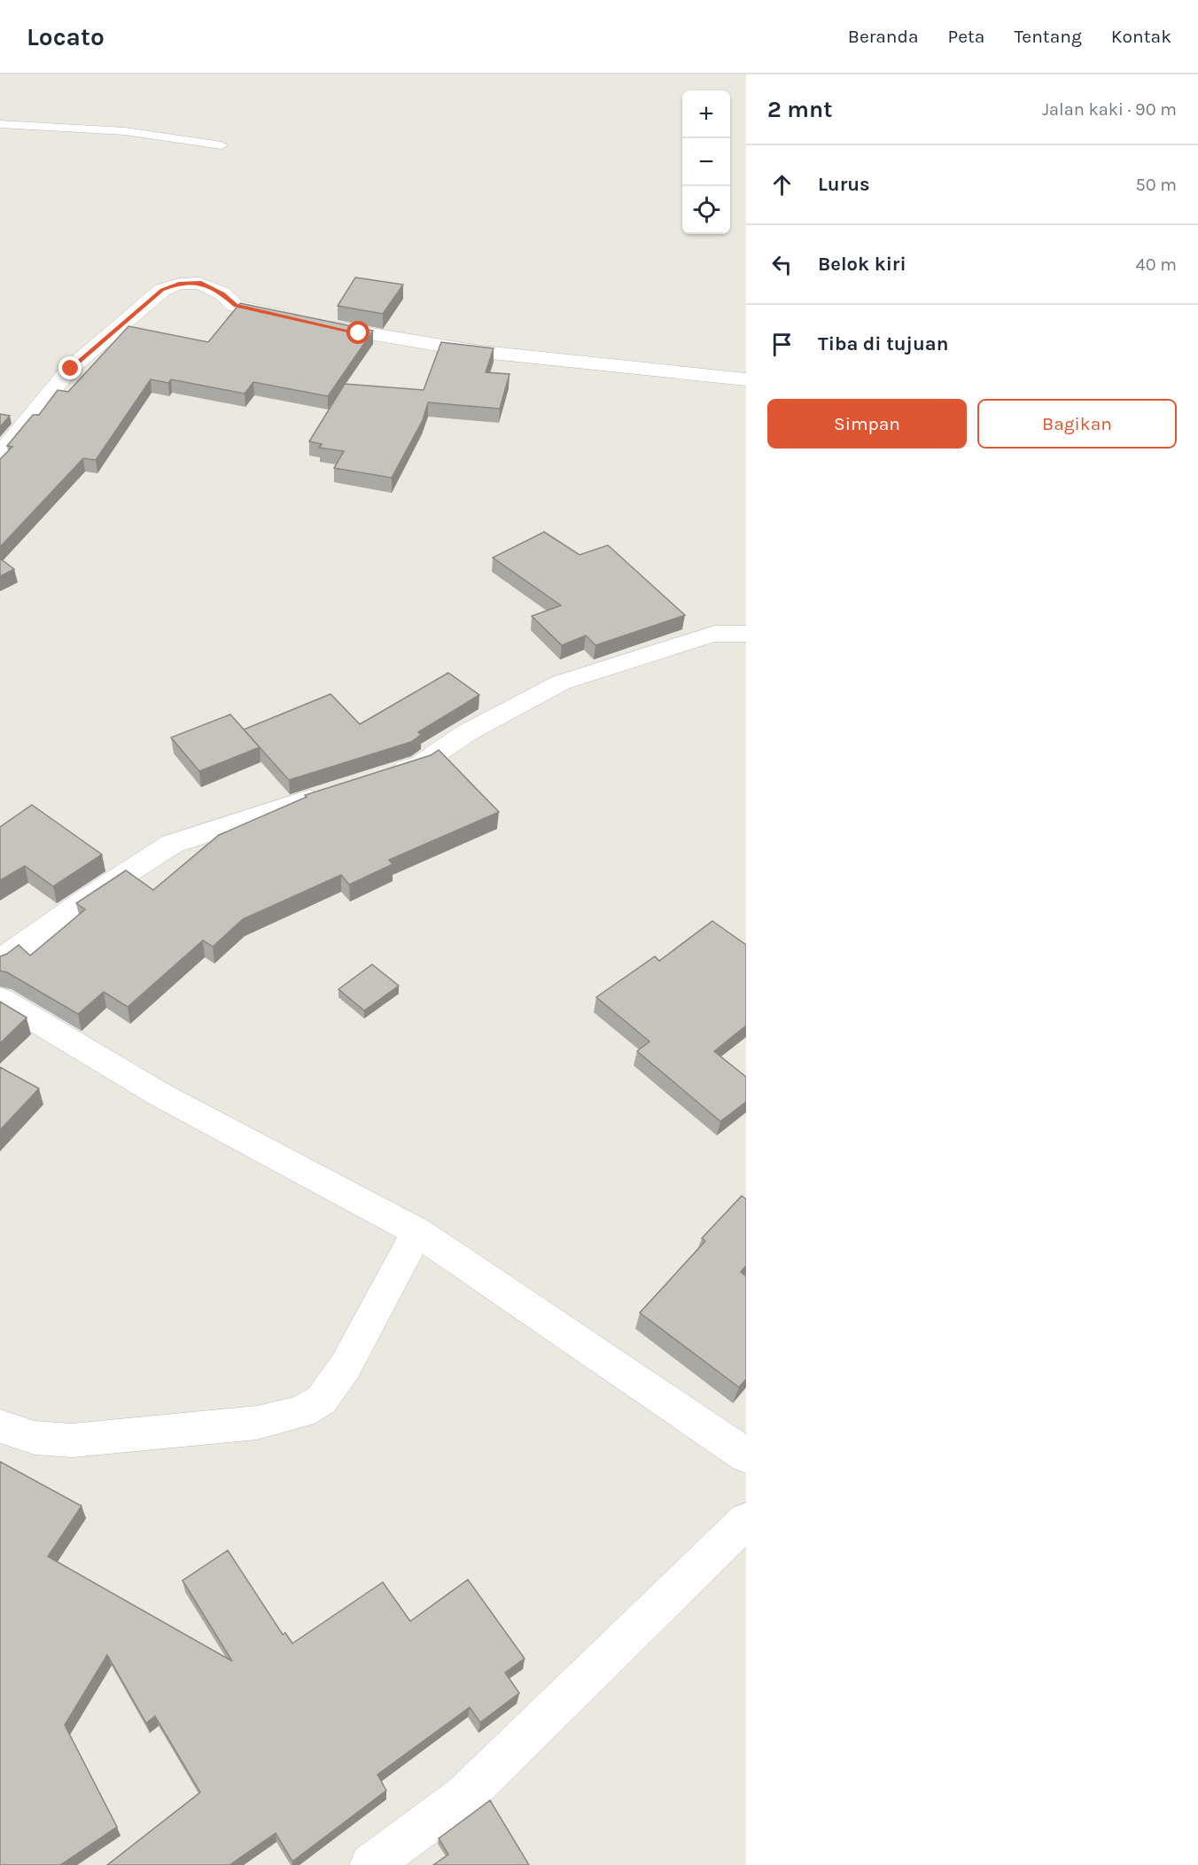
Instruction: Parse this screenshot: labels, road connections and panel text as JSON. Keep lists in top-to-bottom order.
{
  "page": {
    "header": "Locato",
    "nav": [
      "Beranda",
      "Peta",
      "Tentang",
      "Kontak"
    ],
    "heading": ["2 mnt", "Jalan kaki · 90 m"],
    "map_buttons": ["+", "−"],
    "list": [
      ["Lurus", "50 m"],
      ["Belok kiri", "40 m"],
      "Tiba di tujuan"
    ],
    "buttons": ["Simpan", "Bagikan"]
  }
}
